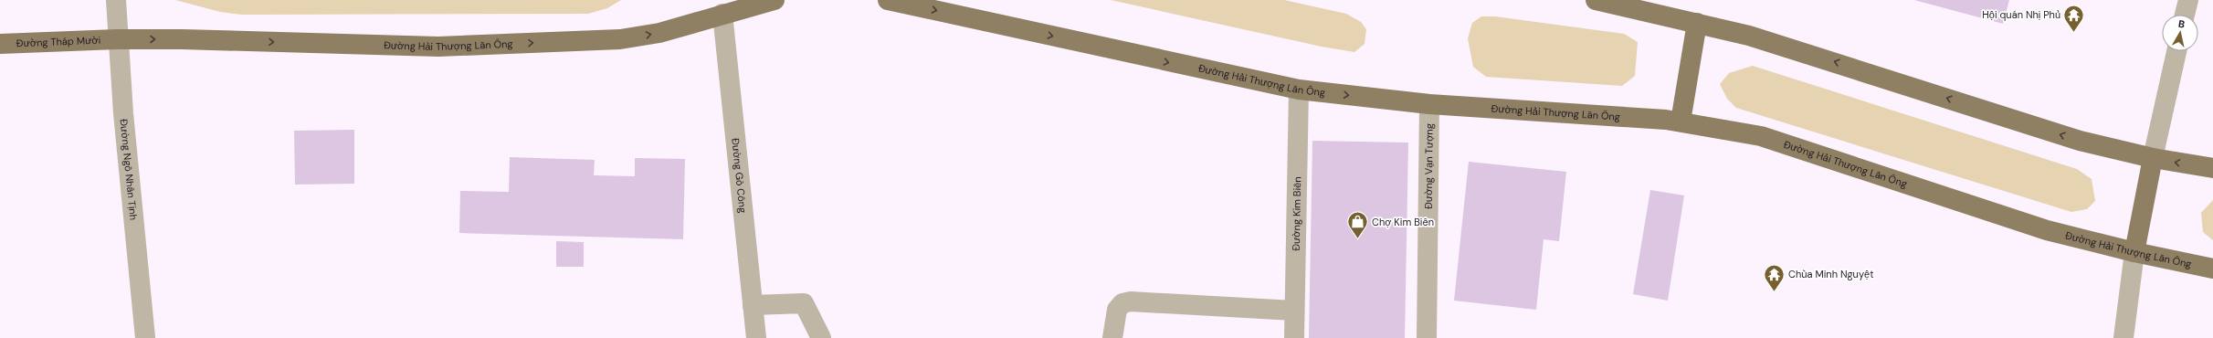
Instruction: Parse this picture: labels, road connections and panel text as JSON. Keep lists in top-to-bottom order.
{
  "streets": {
    "main road": ["Đường Tháp Mười", "Đường Hải Thượng Lãn Ông"],
    "street": [
      "Đường Vạn Tượng",
      "Đường Ngô Nhân Tịnh",
      "Đường Gò Công",
      "Đường Kim Biên"
    ]
  },
  "crossings": [
    ["Đường Tháp Mười", "Đường Hải Thượng Lãn Ông"],
    ["Đường Tháp Mười", "Đường Ngô Nhân Tịnh"],
    ["Đường Hải Thượng Lãn Ông", "Đường Vạn Tượng"],
    ["Đường Hải Thượng Lãn Ông", "Đường Ngô Nhân Tịnh"],
    ["Đường Hải Thượng Lãn Ông", "Đường Gò Công"],
    ["Đường Hải Thượng Lãn Ông", "Đường Kim Biên"]
  ],
  "one_way": ["Đường Hải Thượng Lãn Ông"],
  "places": {
    "temple": ["Hội quán Nhị Phủ", "Chùa Minh Nguyệt"],
    "shop": ["Chợ Kim Biên"]
  },
  "north": "top"
}
